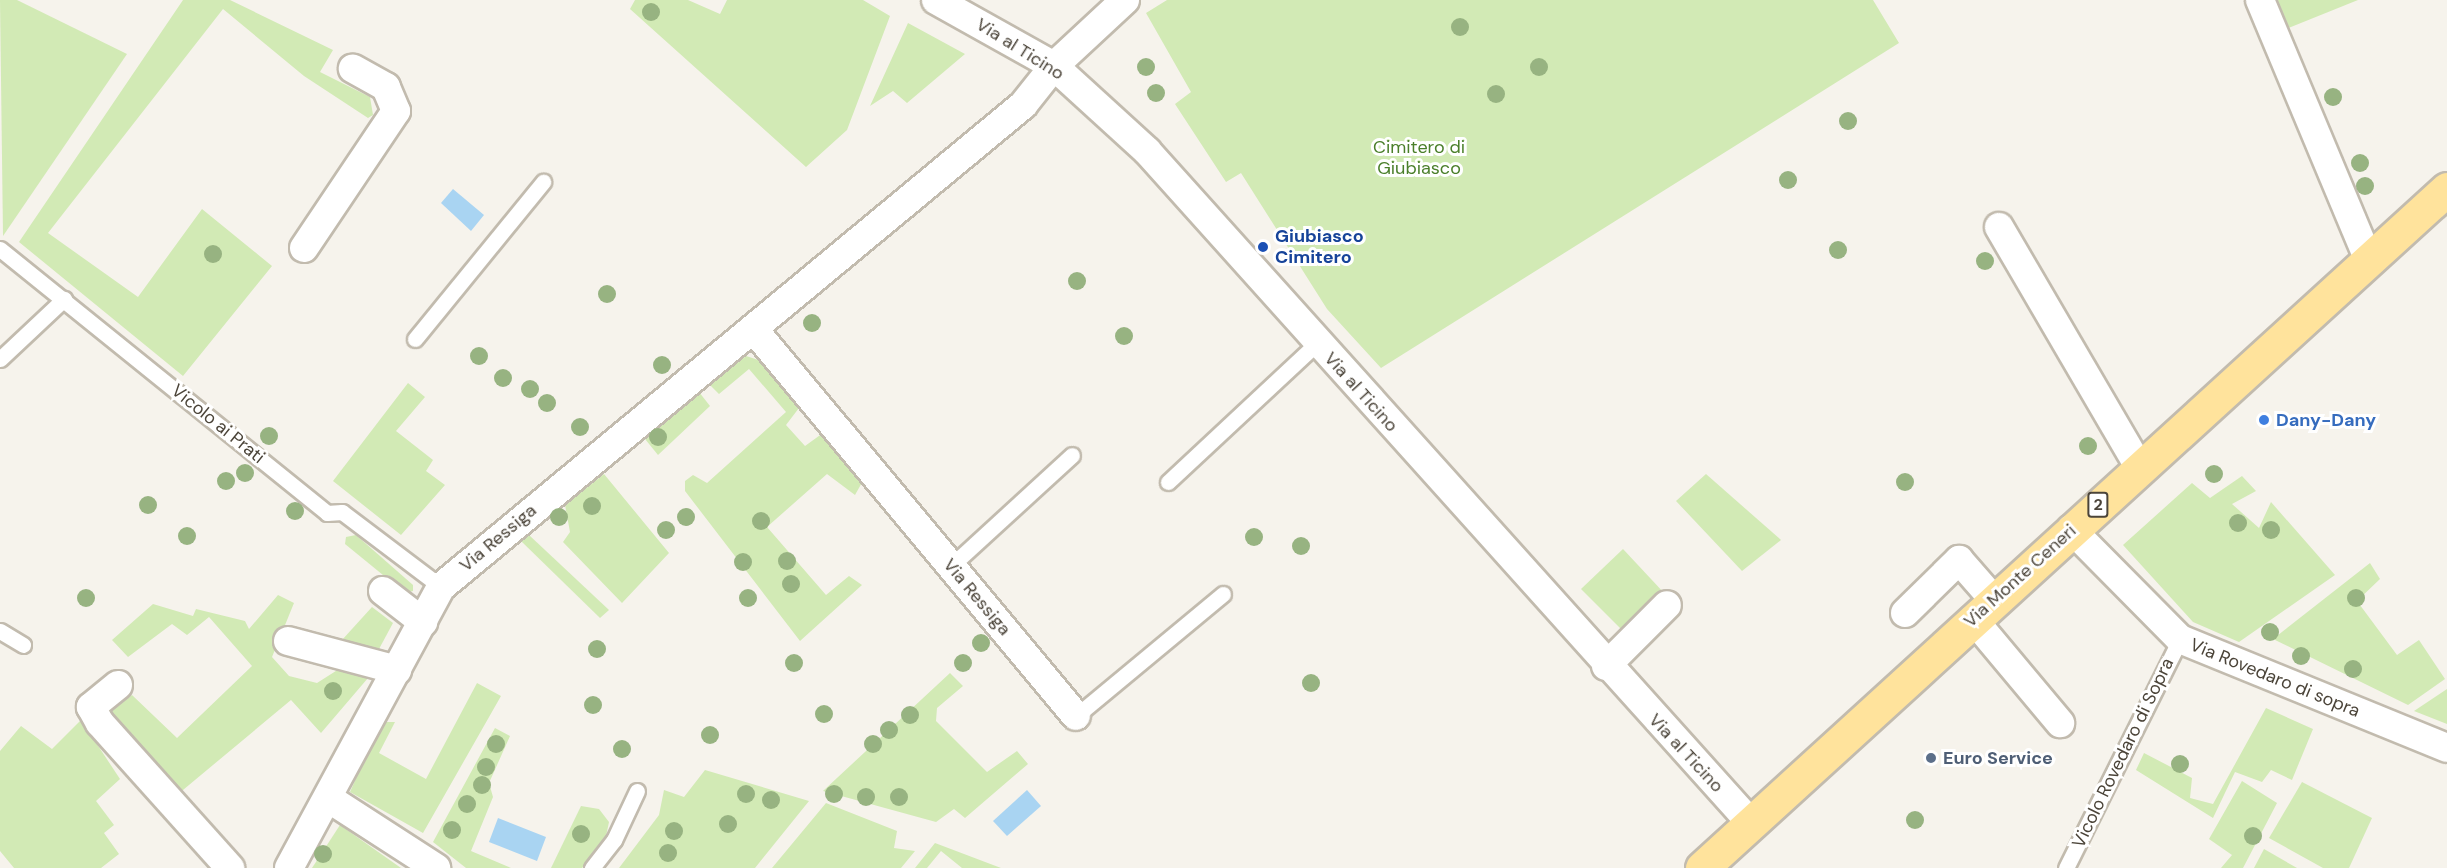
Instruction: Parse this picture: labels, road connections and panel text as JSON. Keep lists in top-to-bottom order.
{
  "streets": {
    "main road": ["2", "Via Monte Ceneri"],
    "street": ["Via al Ticino", "Via Ressiga", "Via Rovedaro di sopra"],
    "lane": ["Vicolo ai Prati", "Vicolo Rovedaro di Sopra"]
  },
  "crossings": [
    ["Via al Ticino", "Via Ressiga"],
    ["Via al Ticino", "Via Monte Ceneri"],
    ["Vicolo ai Prati", "Via Ressiga"],
    ["Via Monte Ceneri", "Via Rovedaro di sopra"],
    ["Via Rovedaro di sopra", "Vicolo Rovedaro di Sopra"]
  ],
  "parks": ["Cimitero di Giubiasco"],
  "places": ["Giubiasco Cimitero", "Dany-Dany", "Euro Service"]
}
